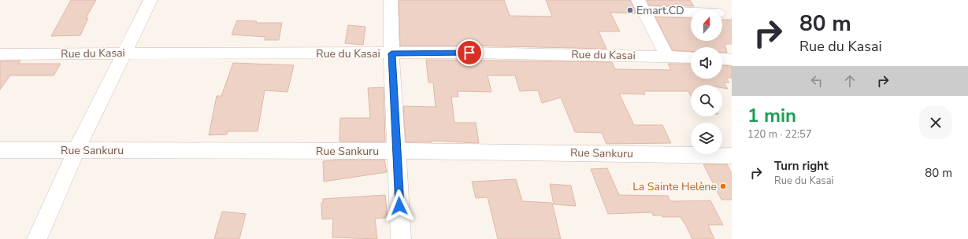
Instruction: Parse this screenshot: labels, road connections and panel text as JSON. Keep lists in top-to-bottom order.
{
  "streets": {
    "street": ["Rue du Kasai", "Rue Sankuru"]
  },
  "places": ["Emart.CD", "La Sainte Helène"],
  "north": "top",
  "page": {
    "turn": ["80 m", "Rue du Kasai"],
    "heading": ["1 min", "120 m · 22:57"],
    "list": [
      {
        "name": "Turn right",
        "note": "Rue du Kasai",
        "value": "80 m"
      }
    ]
  }
}
